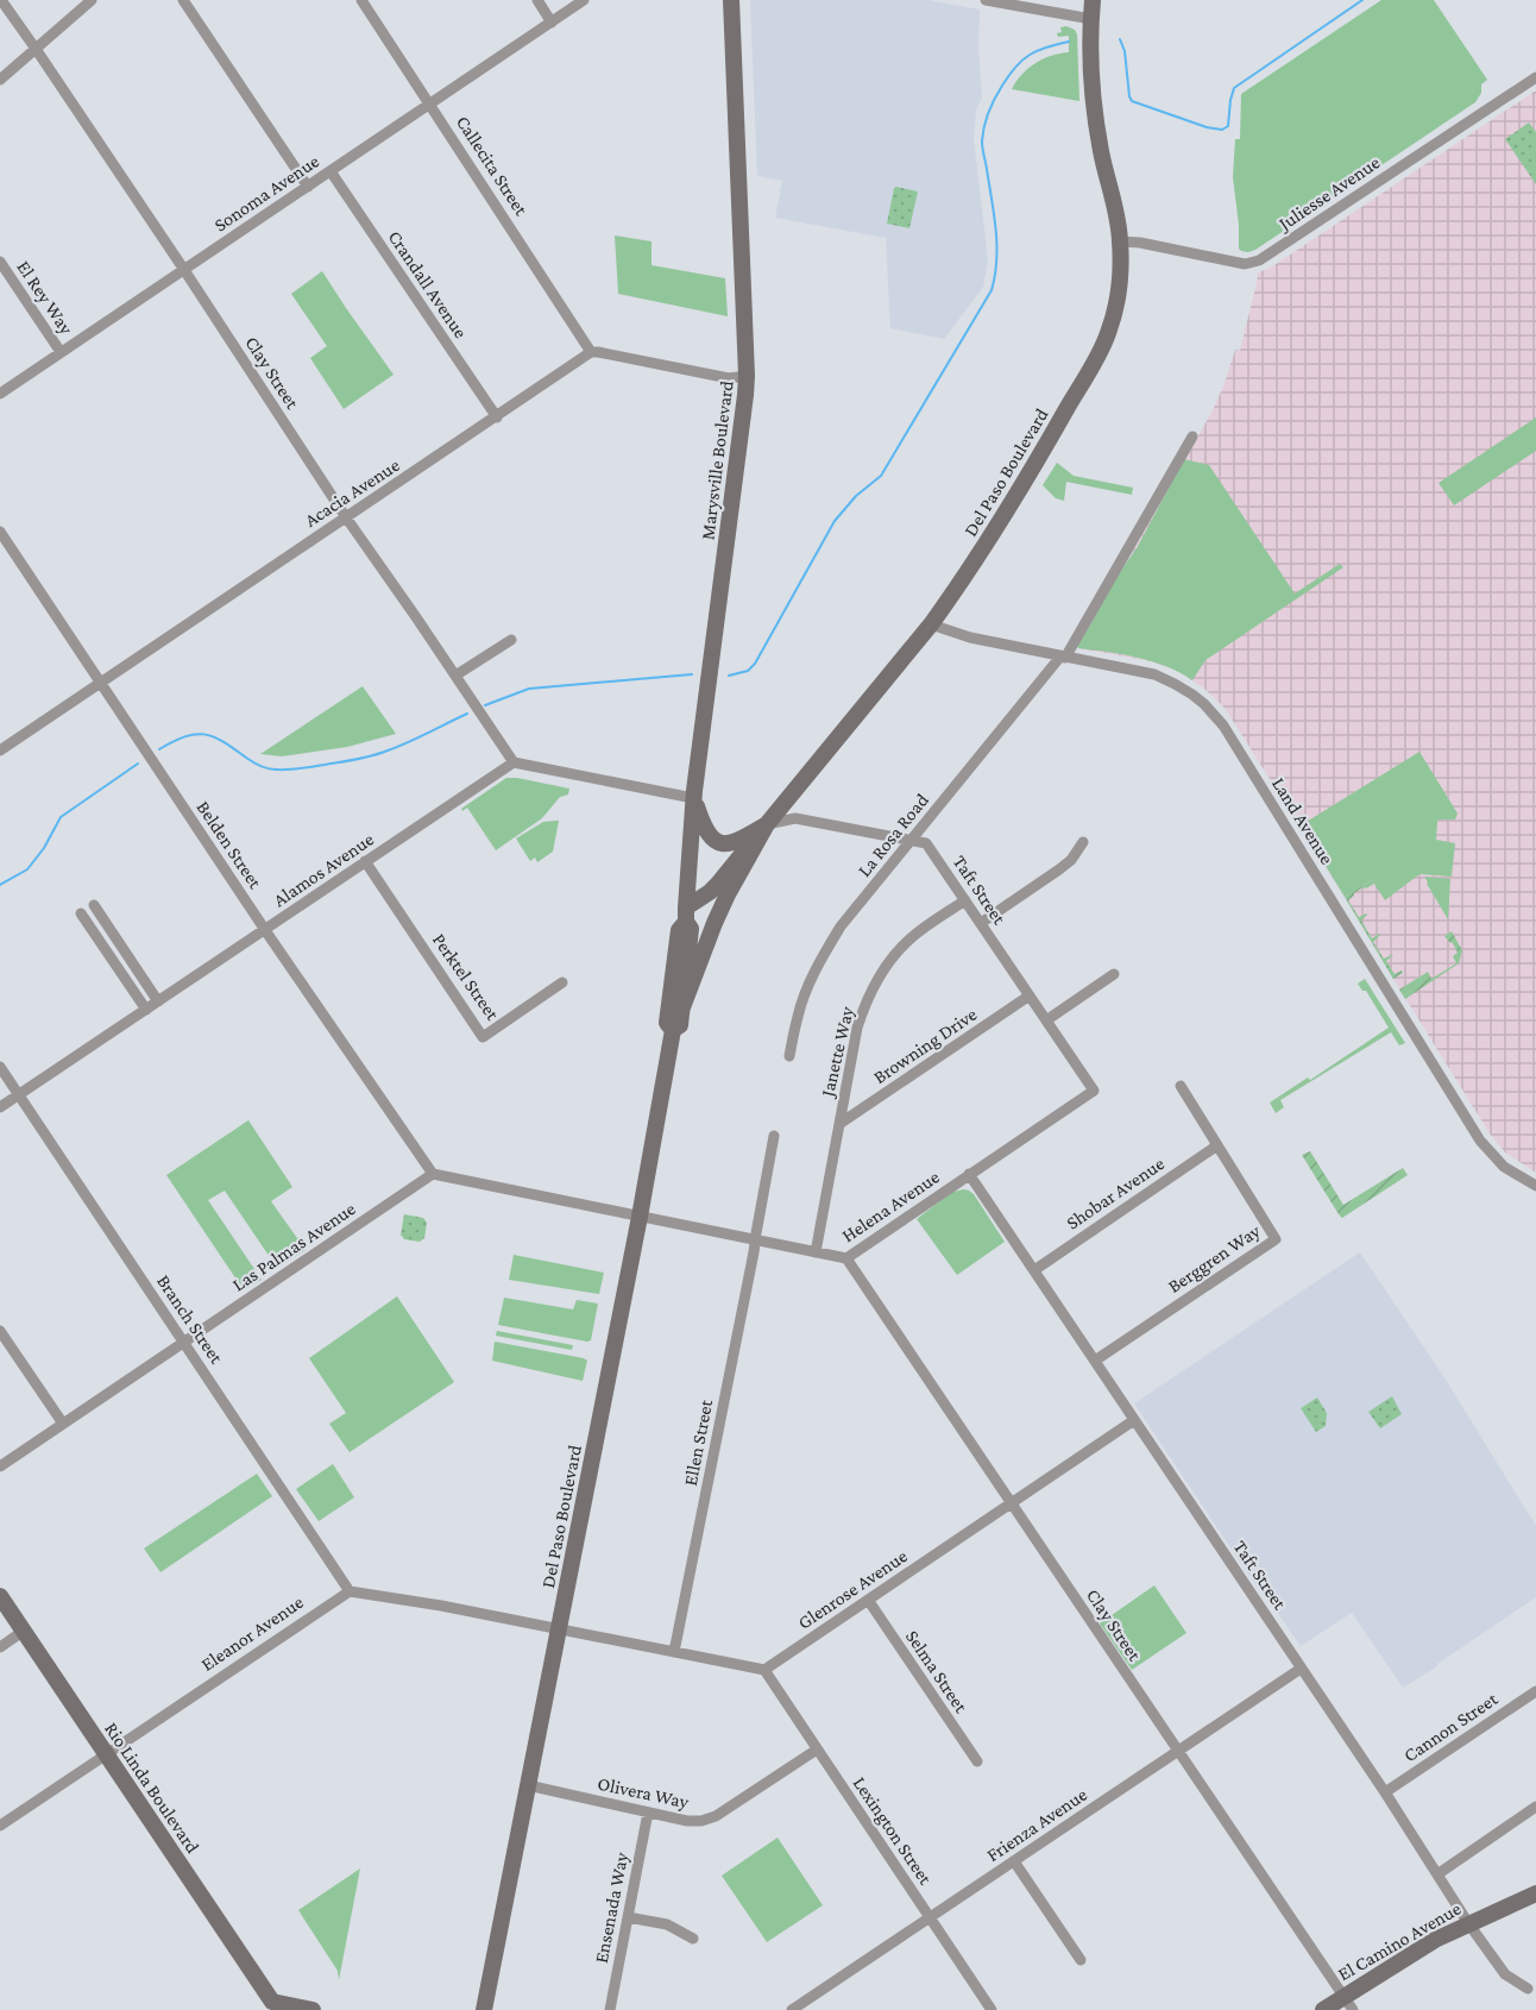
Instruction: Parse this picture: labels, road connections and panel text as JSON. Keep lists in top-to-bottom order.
{
  "streets": {
    "main road": [
      "Marysville Boulevard",
      "Del Paso Boulevard",
      "Rio Linda Boulevard",
      "El Camino Avenue"
    ],
    "street": [
      "Callecita Street",
      "Sonoma Avenue",
      "Juliesse Avenue",
      "Crandall Avenue",
      "El Rey Way",
      "Clay Street",
      "Acacia Avenue",
      "Land Avenue",
      "La Rosa Road",
      "Belden Street",
      "Alamos Avenue",
      "Taft Street",
      "Perktel Street",
      "Browning Drive",
      "Janette Way",
      "Shobar Avenue",
      "Helena Avenue",
      "Las Palmas Avenue",
      "Berggren Way",
      "Branch Street",
      "Ellen Street",
      "Glenrose Avenue",
      "Eleanor Avenue",
      "Selma Street",
      "Cannon Street",
      "Olivera Way",
      "Frienza Avenue",
      "Lexington Street",
      "Ensenada Way"
    ]
  },
  "crossings": [
    ["Callecita Street", "Sonoma Avenue"],
    ["Callecita Street", "Acacia Avenue"],
    ["Sonoma Avenue", "Crandall Avenue"],
    ["Sonoma Avenue", "El Rey Way"],
    ["Sonoma Avenue", "Clay Street"],
    ["Juliesse Avenue", "Del Paso Boulevard"],
    ["Crandall Avenue", "Acacia Avenue"],
    ["Clay Street", "Acacia Avenue"],
    ["Clay Street", "Alamos Avenue"],
    ["Clay Street", "Helena Avenue"],
    ["Clay Street", "Glenrose Avenue"],
    ["Clay Street", "Frienza Avenue"],
    ["Clay Street", "El Camino Avenue"],
    ["Marysville Boulevard", "Del Paso Boulevard"],
    ["Del Paso Boulevard", "Land Avenue"],
    ["Del Paso Boulevard", "Taft Street"],
    ["Del Paso Boulevard", "Helena Avenue"],
    ["Del Paso Boulevard", "Olivera Way"],
    ["Acacia Avenue", "Belden Street"],
    ["Land Avenue", "La Rosa Road"],
    ["La Rosa Road", "Taft Street"],
    ["Belden Street", "Alamos Avenue"],
    ["Belden Street", "Las Palmas Avenue"],
    ["Alamos Avenue", "Perktel Street"],
    ["Alamos Avenue", "Branch Street"],
    ["Taft Street", "Browning Drive"],
    ["Taft Street", "Janette Way"],
    ["Taft Street", "Shobar Avenue"],
    ["Taft Street", "Helena Avenue"],
    ["Taft Street", "Berggren Way"],
    ["Taft Street", "Glenrose Avenue"],
    ["Taft Street", "Cannon Street"],
    ["Taft Street", "Frienza Avenue"],
    ["Taft Street", "El Camino Avenue"],
    ["Browning Drive", "Janette Way"],
    ["Janette Way", "Helena Avenue"],
    ["Shobar Avenue", "Berggren Way"],
    ["Helena Avenue", "Ellen Street"],
    ["Las Palmas Avenue", "Branch Street"],
    ["Branch Street", "Eleanor Avenue"],
    ["Glenrose Avenue", "Selma Street"],
    ["Glenrose Avenue", "Lexington Street"],
    ["Eleanor Avenue", "Rio Linda Boulevard"],
    ["Olivera Way", "Lexington Street"],
    ["Olivera Way", "Ensenada Way"],
    ["Frienza Avenue", "Lexington Street"]
  ]
}
